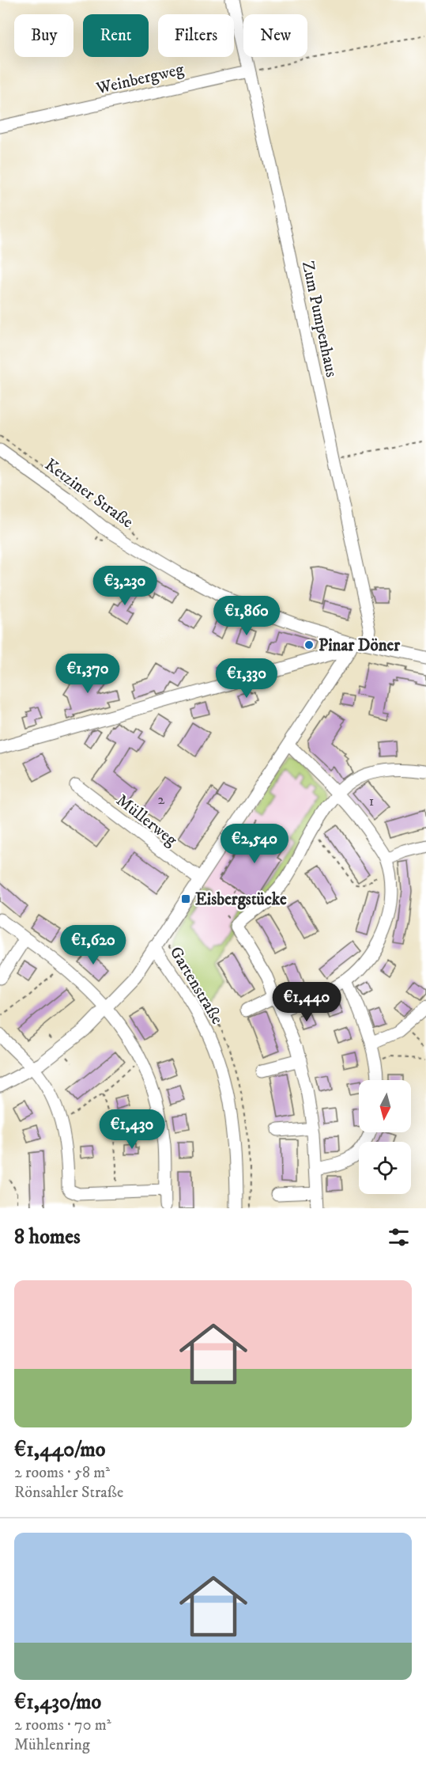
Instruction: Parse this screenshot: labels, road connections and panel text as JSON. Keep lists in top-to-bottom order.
{
  "streets": {
    "street": [
      "Weinbergweg",
      "Zum Pumpenhaus",
      "Ketziner Straße",
      "Müllerweg",
      "Gartenstraße"
    ]
  },
  "crossings": [
    ["Weinbergweg", "Zum Pumpenhaus"],
    ["Zum Pumpenhaus", "Ketziner Straße"]
  ],
  "places": {
    "other": ["Pinar Döner"],
    "transit": ["Eisbergstücke"]
  },
  "house_numbers": ["2", "1"],
  "north": "bottom",
  "page": {
    "chip": [
      "Buy",
      "Rent",
      "Filters",
      "New"
    ],
    "price": [
      "€3,230",
      "€1,860",
      "€1,370",
      "€1,330",
      "€2,540",
      "€1,620",
      "€1,440",
      "€1,430"
    ],
    "heading": "8 homes",
    "list": [
      {
        "name": "€1,440/mo",
        "note": "2 rooms · 58 m² · Rönsahler Straße"
      },
      {
        "name": "€1,430/mo",
        "note": "2 rooms · 70 m² · Mühlenring"
      }
    ]
  }
}
